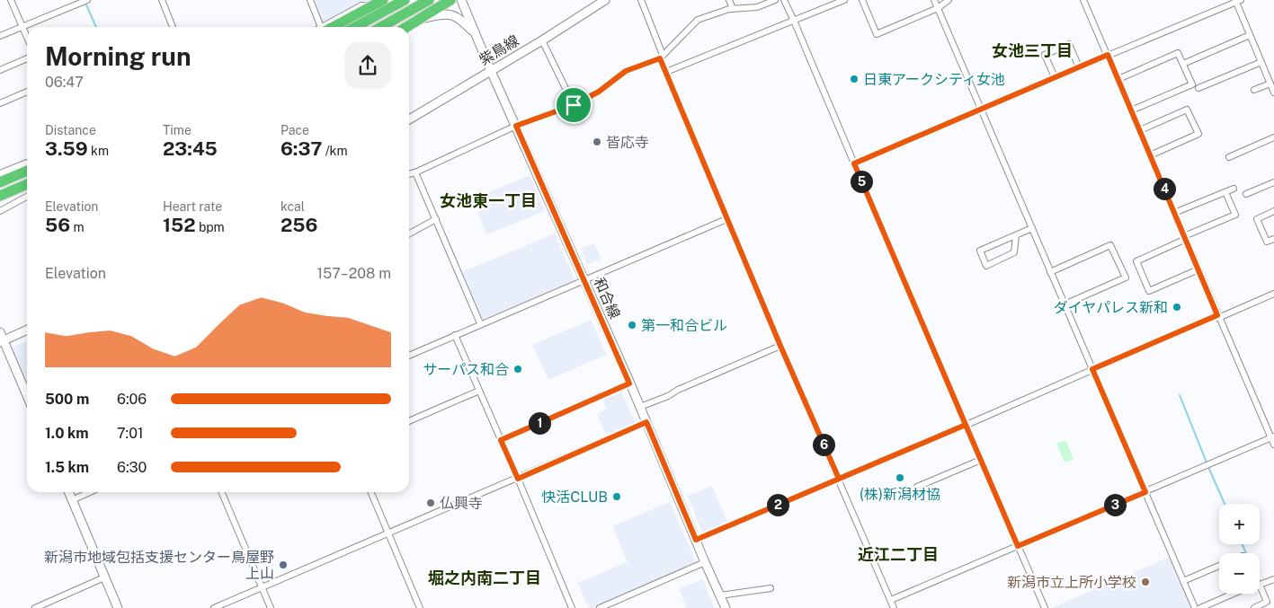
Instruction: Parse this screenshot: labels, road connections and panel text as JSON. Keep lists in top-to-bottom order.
{
  "streets": {
    "main road": ["紫鳥線", "和合線"]
  },
  "crossings": [
    ["紫鳥線", "和合線"]
  ],
  "districts": [
    "女池三丁目",
    "女池東一丁目",
    "近江二丁目",
    "堀之内南二丁目"
  ],
  "places": [
    "日東アークシティ女池",
    "皆応寺",
    "ダイヤパレス新和",
    "第一和合ビル",
    "サーパス和合",
    "(株)新潟材協",
    "快活CLUB",
    "仏興寺",
    "新潟市地域包括支援センター鳥屋野 上山",
    "新潟市立上所小学校"
  ],
  "page": {
    "heading": ["Morning run", "06:47"],
    "stats": [
      ["Distance", "3.59 km"],
      ["Time", "23:45"],
      ["Pace", "6:37 /km"],
      ["Elevation", "56 m"],
      ["Heart rate", "152 bpm"],
      ["kcal", "256"]
    ],
    "pins": [
      "5",
      "4",
      "1",
      "6",
      "2",
      "3"
    ],
    "chart": ["Elevation", "157–208 m"],
    "list": [
      {
        "name": "500 m",
        "note": "6:06"
      },
      {
        "name": "1.0 km",
        "note": "7:01"
      },
      {
        "name": "1.5 km",
        "note": "6:30"
      }
    ],
    "map_buttons": ["+", "−"]
  }
}
